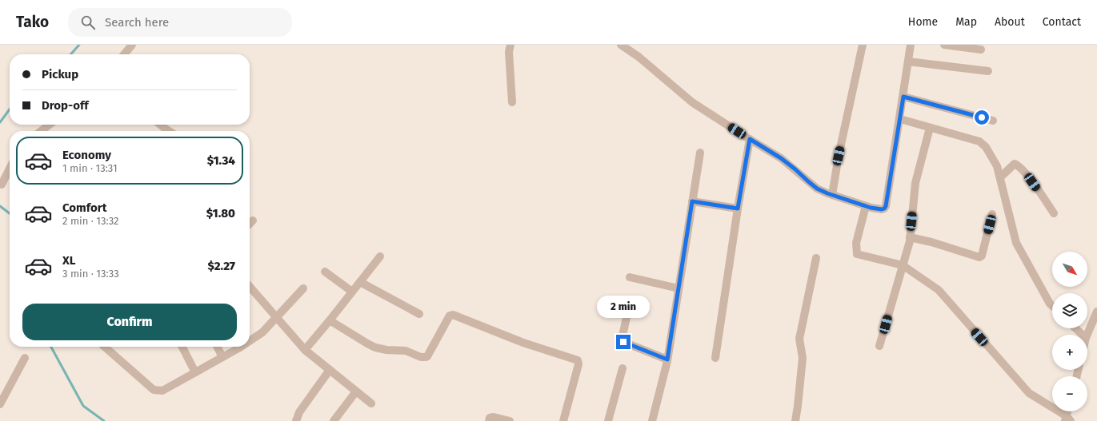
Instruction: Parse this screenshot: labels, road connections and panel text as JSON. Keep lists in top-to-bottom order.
{
  "north": "bottom right",
  "page": {
    "header": "Tako",
    "search": "Search here",
    "nav": [
      "Home",
      "Map",
      "About",
      "Contact"
    ],
    "banner": ["Pickup", "Drop-off"],
    "list": [
      {
        "name": "Economy",
        "note": "1 min · 13:31",
        "value": "$1.34"
      },
      {
        "name": "Comfort",
        "note": "2 min · 13:32",
        "value": "$1.80"
      },
      {
        "name": "XL",
        "note": "3 min · 13:33",
        "value": "$2.27"
      }
    ],
    "map_buttons": ["+", "−"],
    "bubble": "2 min",
    "buttons": "Confirm"
  }
}
